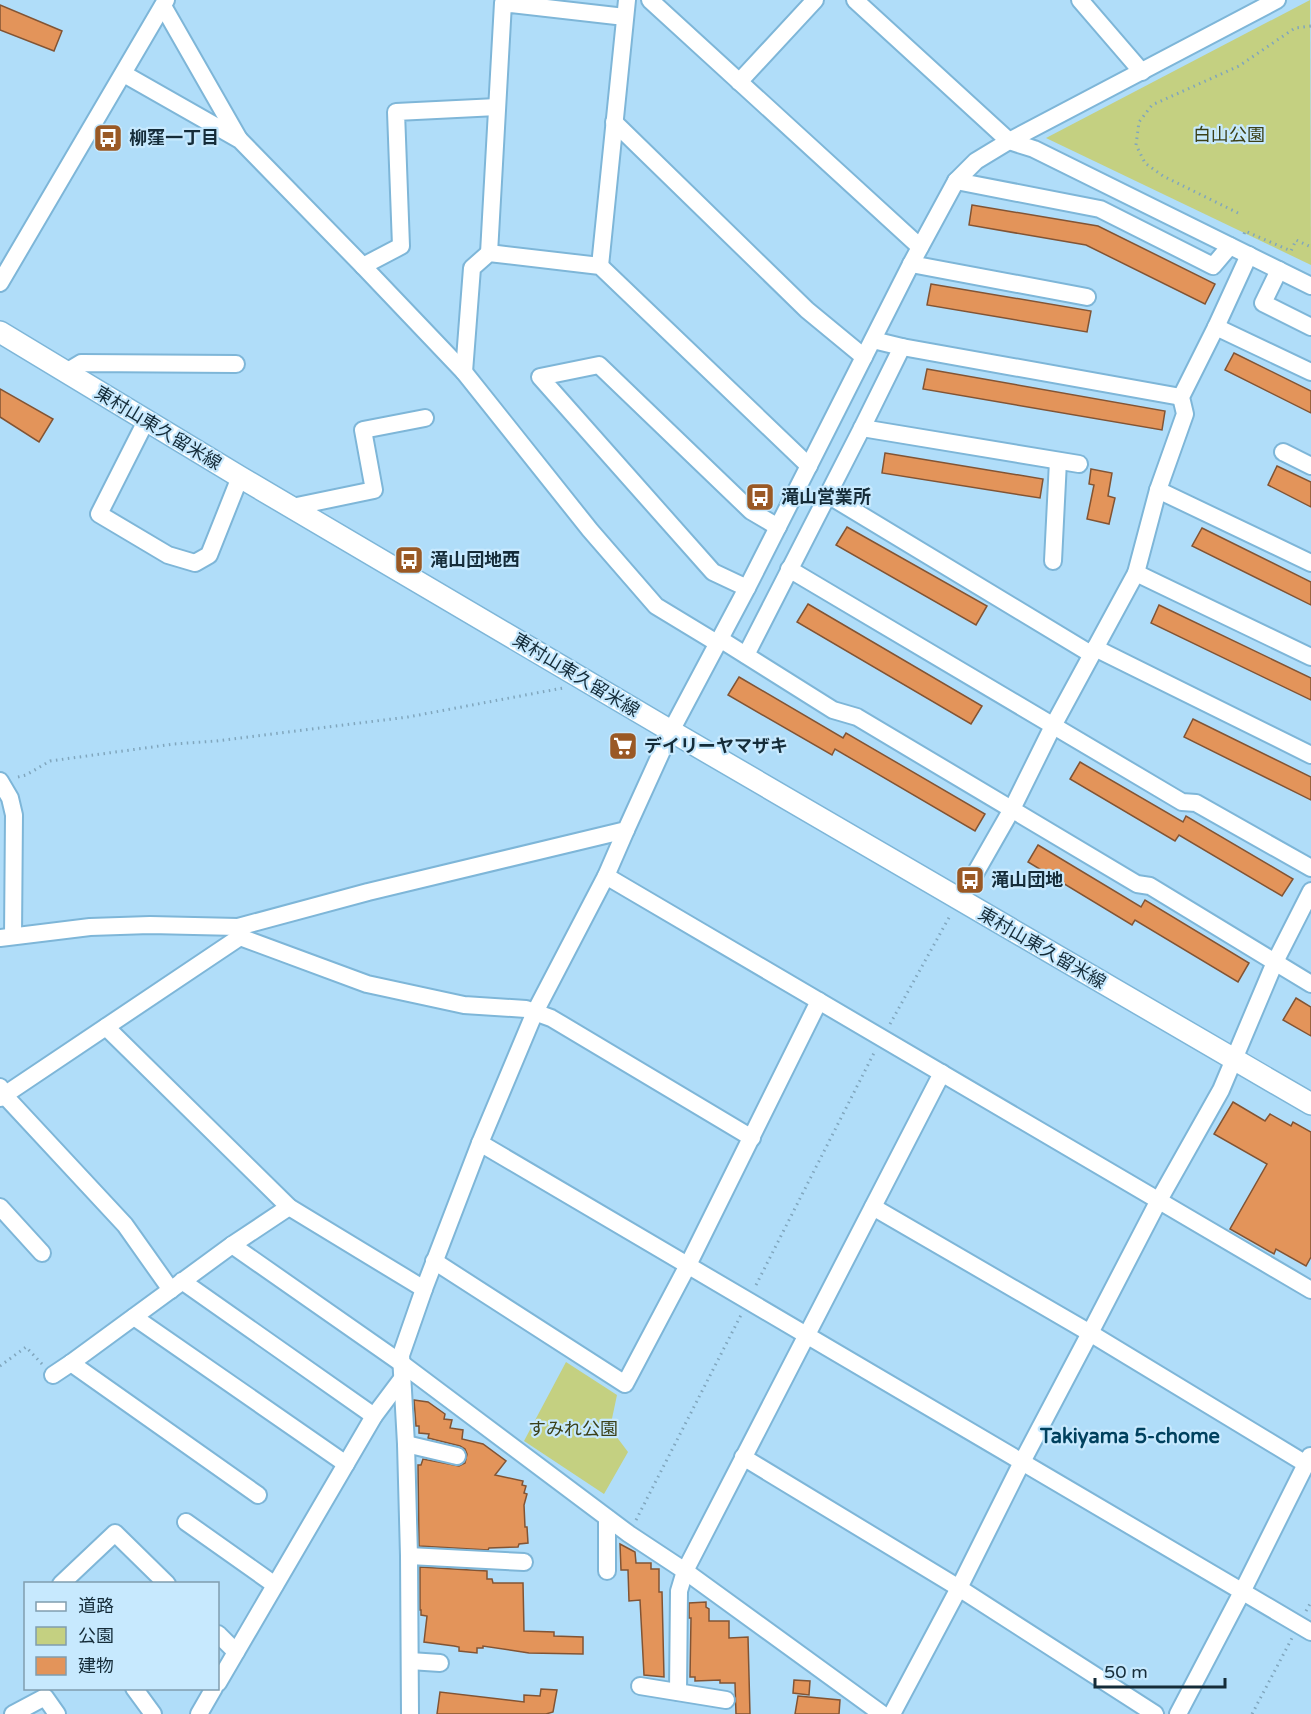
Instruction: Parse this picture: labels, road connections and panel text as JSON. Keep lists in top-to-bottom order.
{
  "streets": {
    "main road": ["東村山東久留米線"]
  },
  "districts": ["Takiyama 5-chome"],
  "parks": ["白山公園", "すみれ公園"],
  "places": {
    "bus stop": [
      "柳窪一丁目",
      "滝山営業所",
      "滝山団地西",
      "滝山団地"
    ],
    "supermarket": ["デイリーヤマザキ"]
  },
  "legend": ["道路", "公園", "建物"],
  "scale_bar": "50 m"
}
